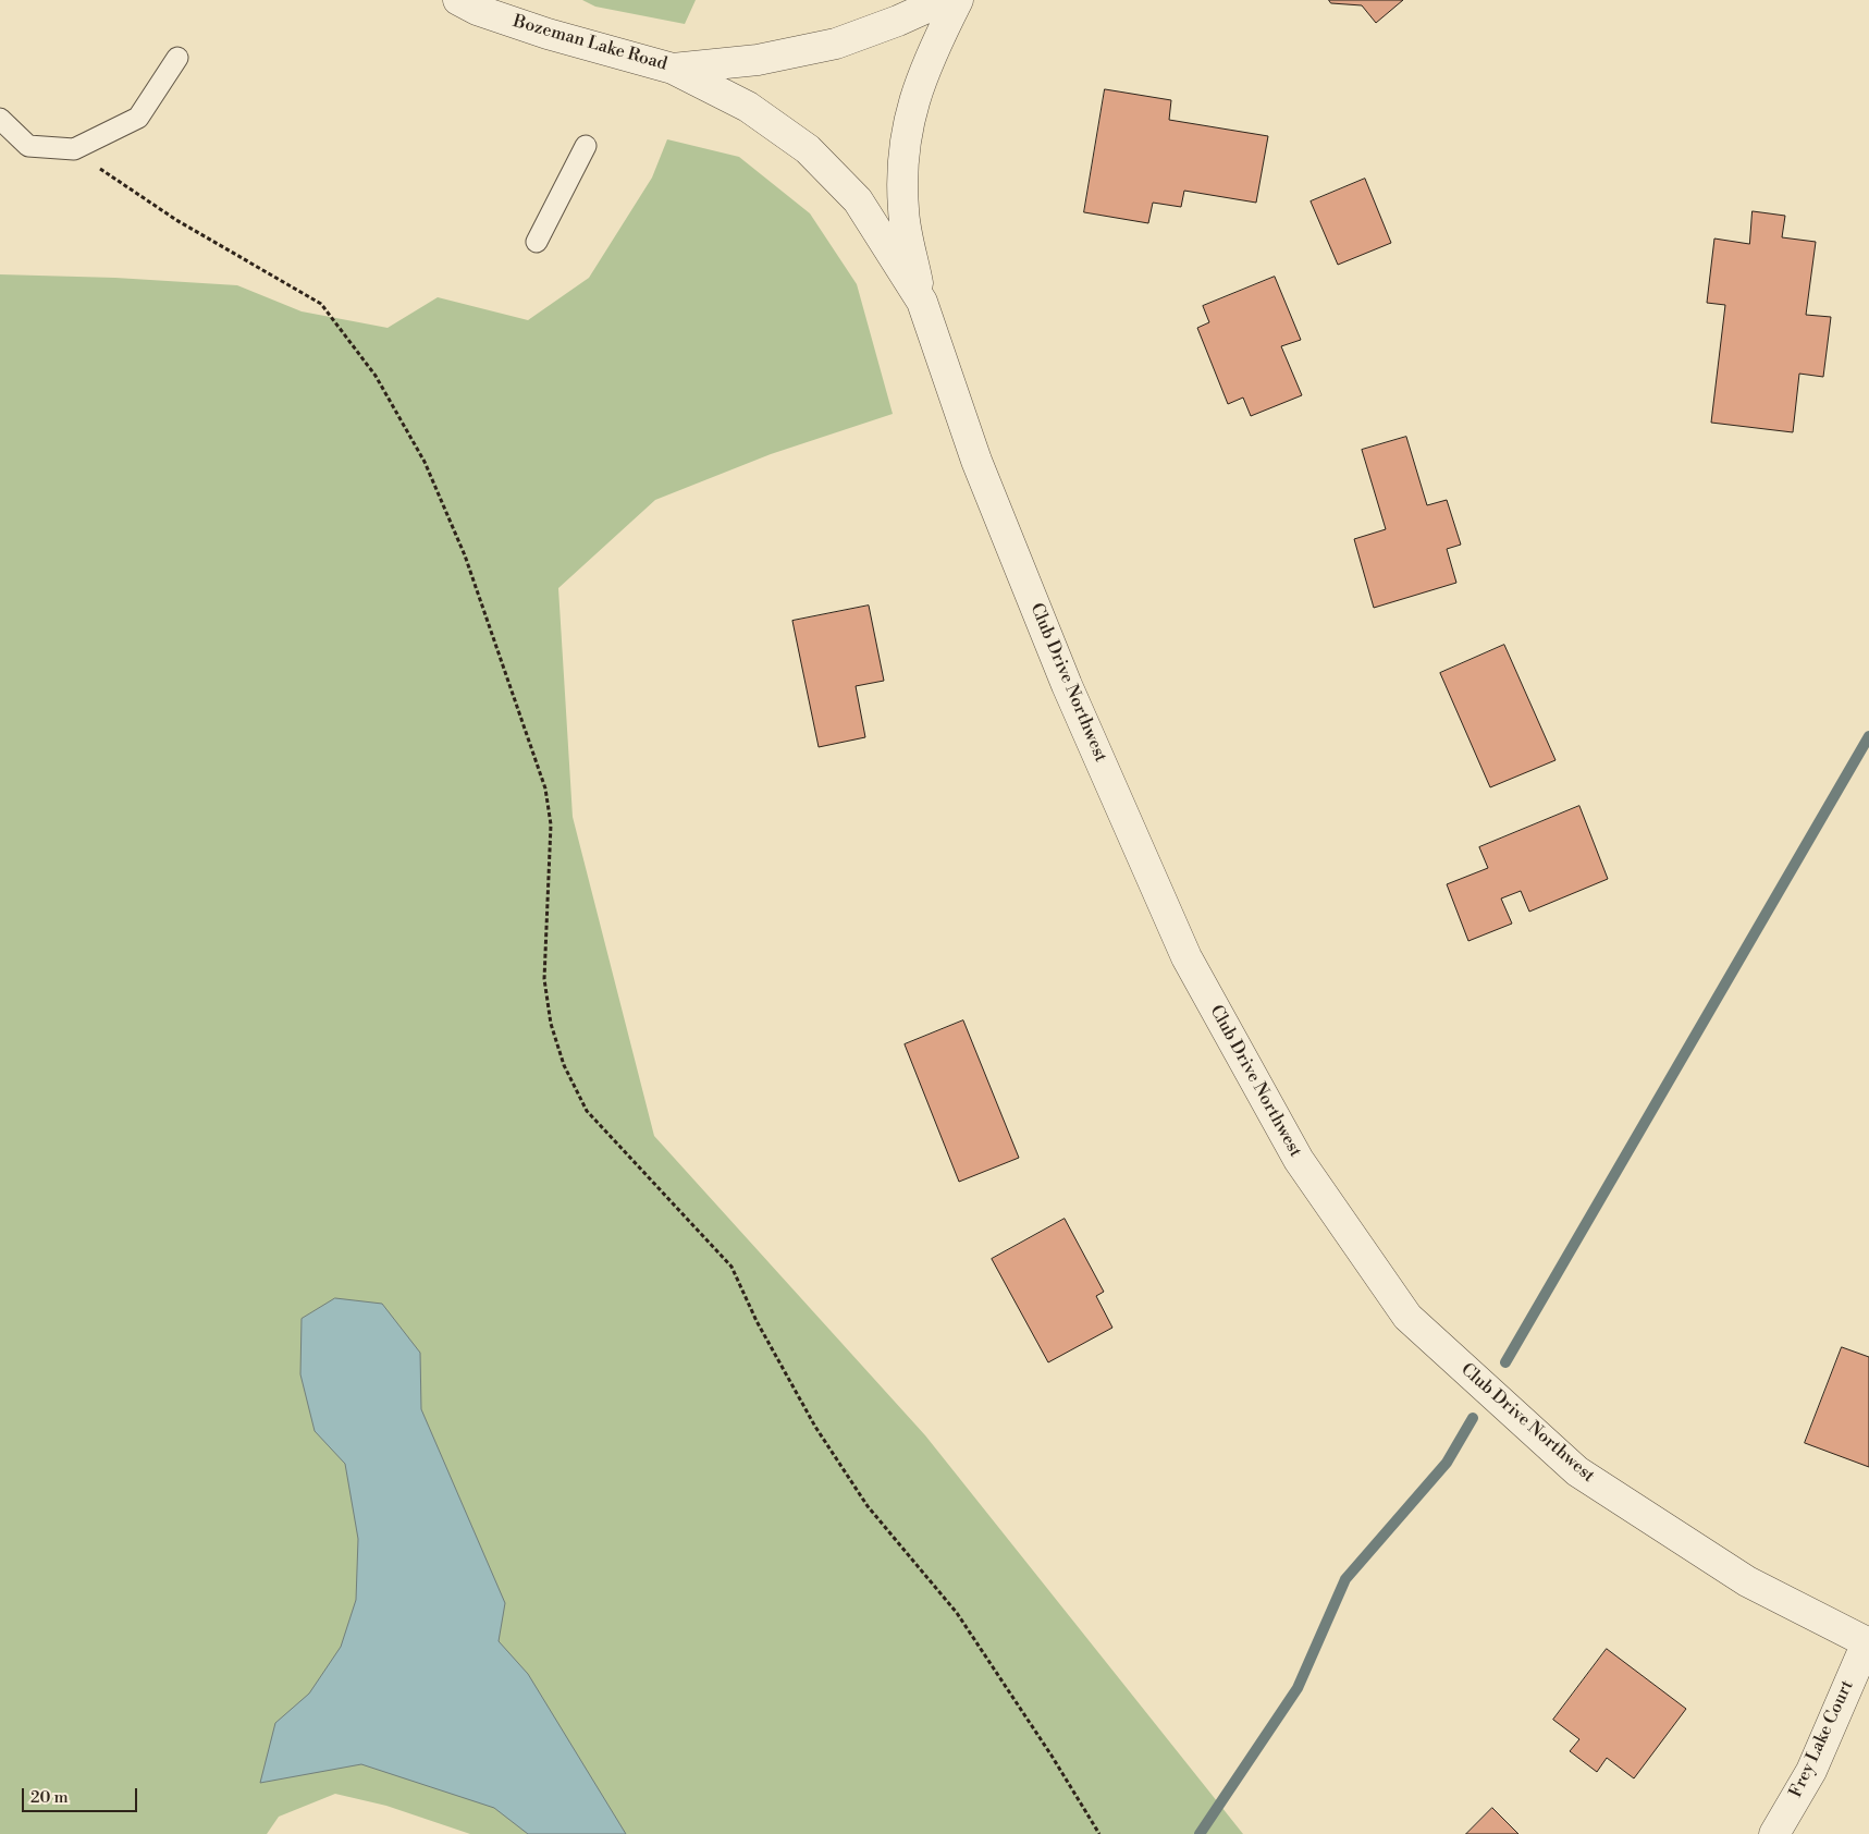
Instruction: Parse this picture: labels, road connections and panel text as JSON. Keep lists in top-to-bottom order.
{
  "streets": {
    "street": ["Bozeman Lake Road", "Club Drive Northwest", "Frey Lake Court"]
  },
  "crossings": [
    ["Bozeman Lake Road", "Club Drive Northwest"],
    ["Club Drive Northwest", "Frey Lake Court"]
  ],
  "scale_bar": "20 m"
}
